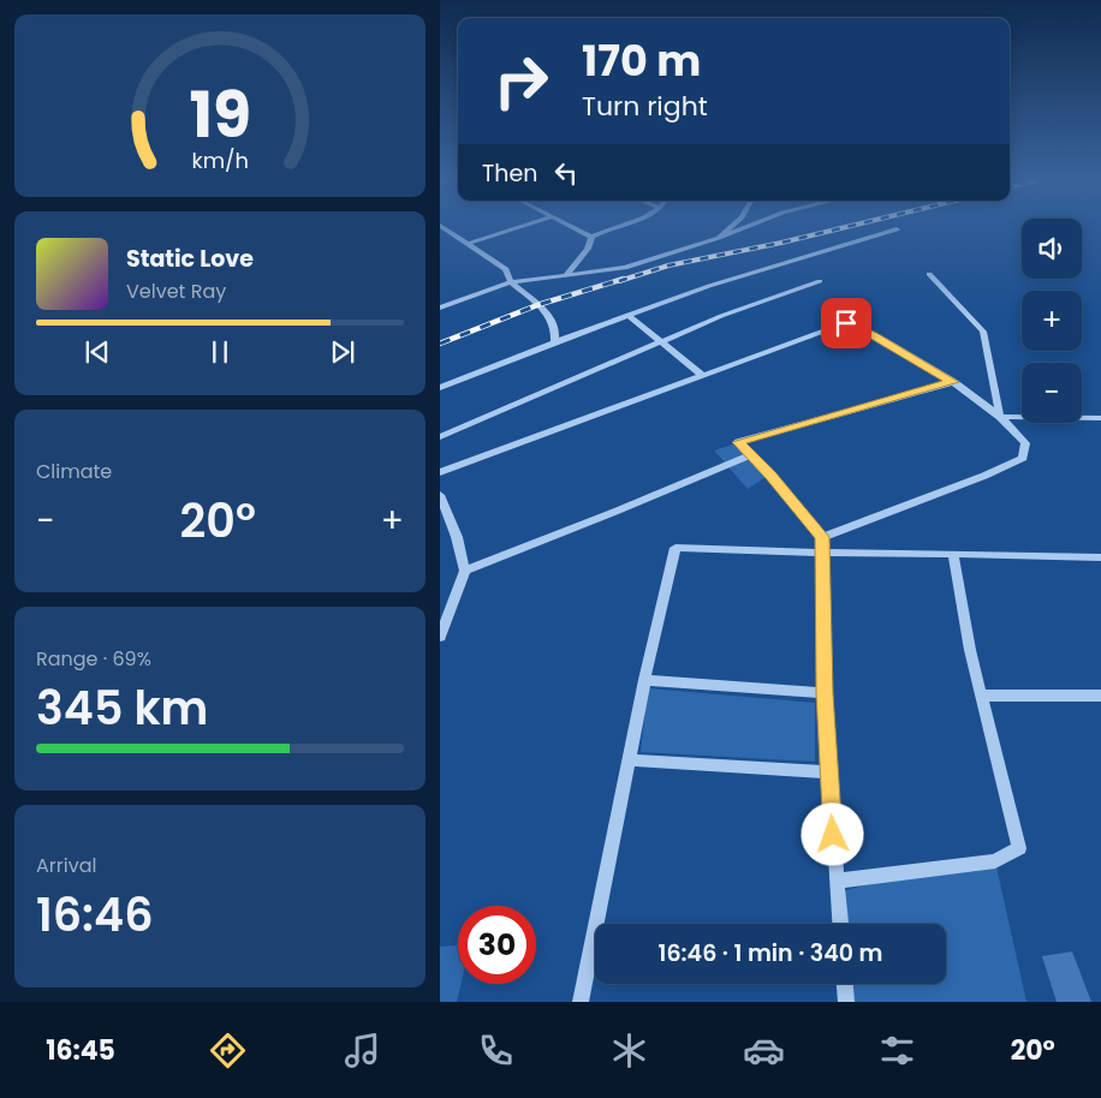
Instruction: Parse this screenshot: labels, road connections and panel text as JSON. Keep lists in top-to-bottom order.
{
  "page": {
    "turn": ["170 m", "Turn right"],
    "then": "Then",
    "map_buttons": ["+", "−"],
    "song": ["Static Love", "Velvet Ray"],
    "tile": [
      "Climate",
      ["Range · 69%", "345 km"],
      ["Arrival", "16:46"]
    ],
    "heat": ["−", "20°", "+"],
    "limit": "30",
    "trip": "16:46 · 1 min · 340 m",
    "tabs": ["16:45", "20°"],
    "gauge": ["19", "km/h"]
  }
}
